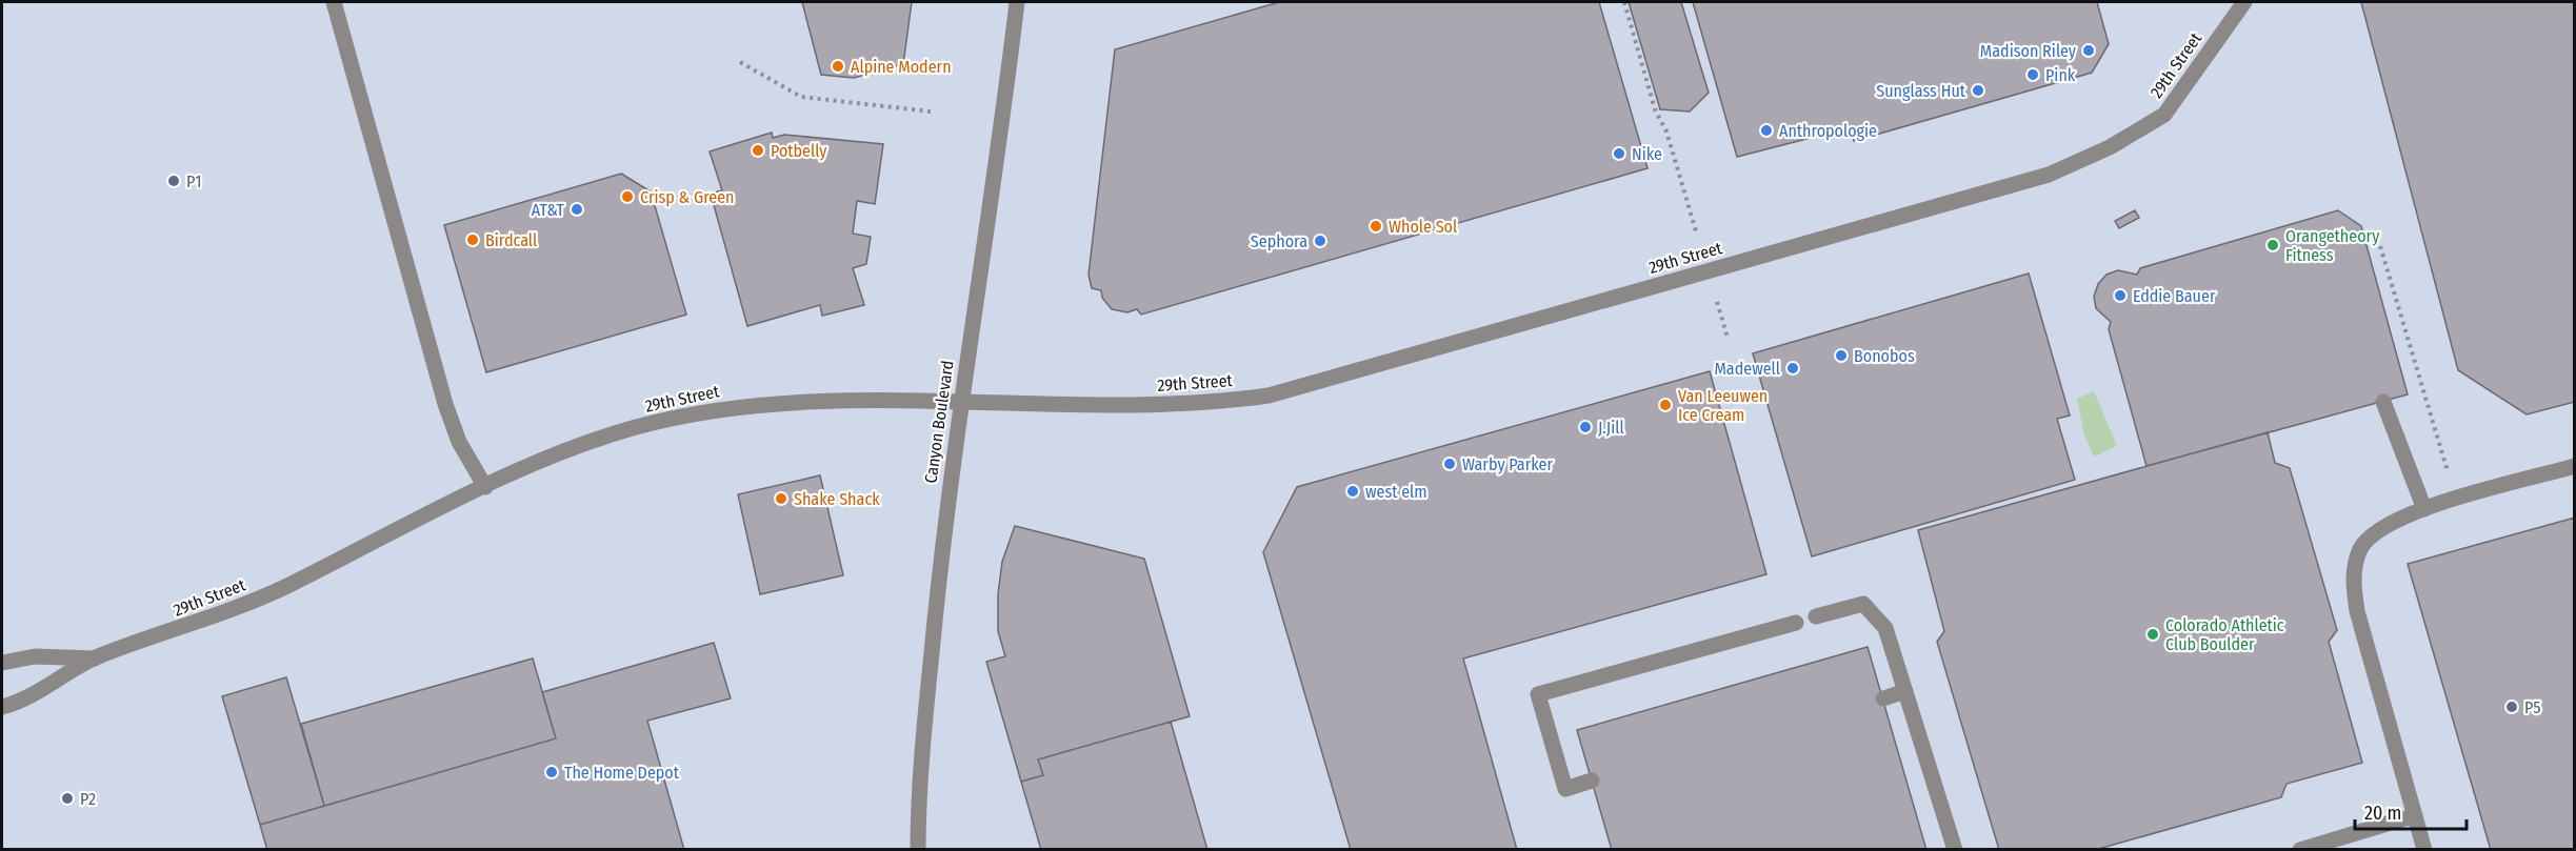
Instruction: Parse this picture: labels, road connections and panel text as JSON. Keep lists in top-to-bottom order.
{
  "streets": {
    "street": ["29th Street", "Canyon Boulevard"]
  },
  "crossings": [
    ["29th Street", "Canyon Boulevard"]
  ],
  "places": [
    "Madison Riley",
    "Alpine Modern",
    "Pink",
    "Sunglass Hut",
    "Anthropologie",
    "Potbelly",
    "Nike",
    "P1",
    "Crisp & Green",
    "AT&T",
    "Whole Sol",
    "Birdcall",
    "Sephora",
    "Orangetheory Fitness",
    "Eddie Bauer",
    "Bonobos",
    "Madewell",
    "Van Leeuwen Ice Cream",
    "J.Jill",
    "Warby Parker",
    "west elm",
    "Shake Shack",
    "Colorado Athletic Club Boulder",
    "P5",
    "The Home Depot",
    "P2"
  ],
  "scale_bar": "20 m"
}
